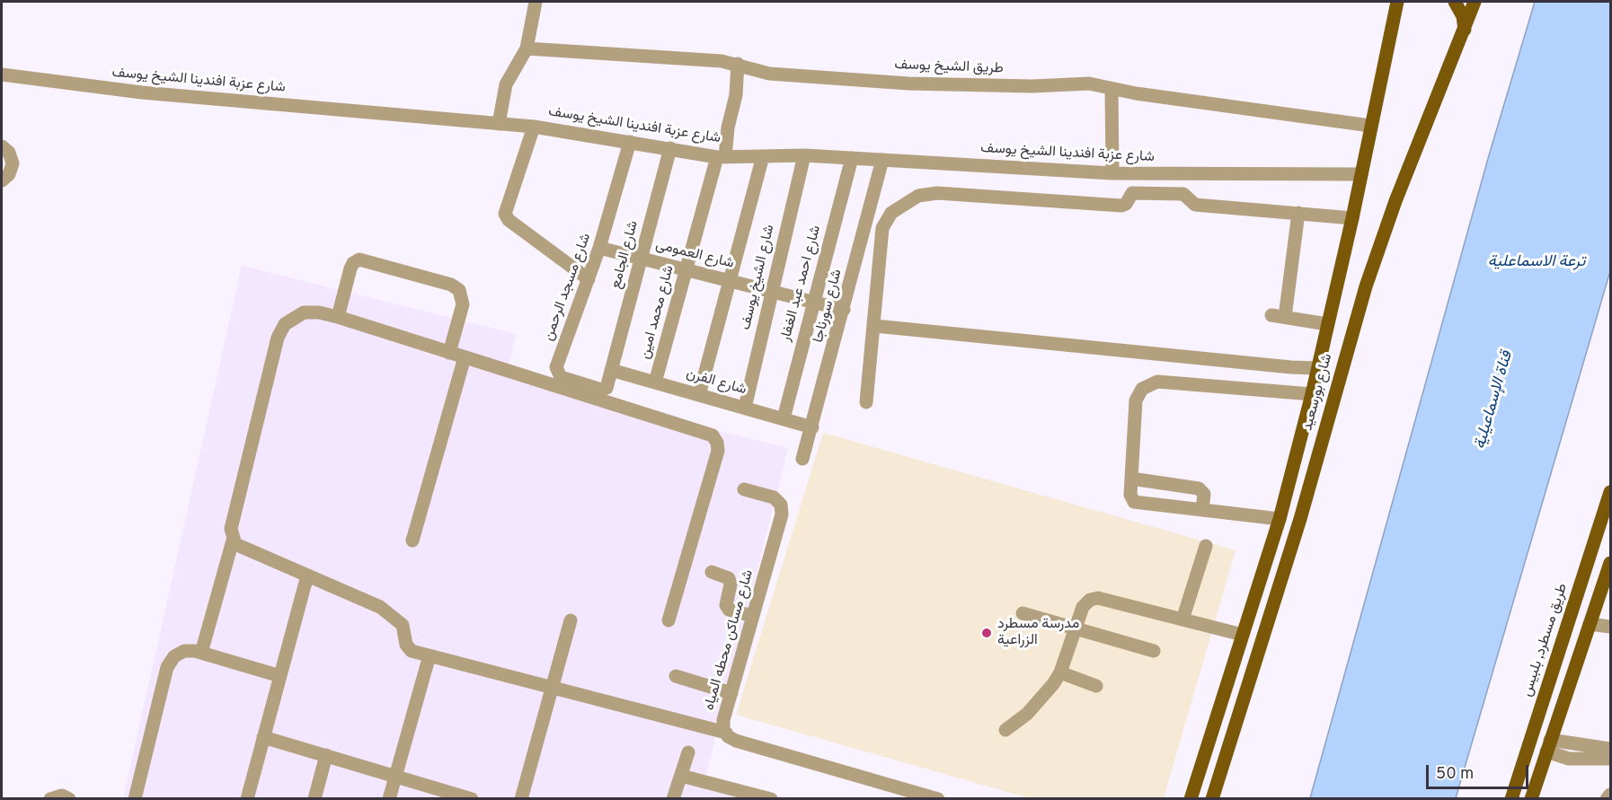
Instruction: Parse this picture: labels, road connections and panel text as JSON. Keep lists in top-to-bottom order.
{
  "streets": {
    "main road": ["شارع بورسعيد", "طريق مسطرد, بلبيس"],
    "street": [
      "طريق الشيخ يوسف",
      "شارع عزبة افندينا الشيخ يوسف",
      "شارع الجامع",
      "شارع العمومى",
      "شارع الشيخ يوسف",
      "شارع احمد عبد الغفار",
      "شارع مسجد الرحمن",
      "شارع سورناجا",
      "شارع محمد امين",
      "شارع الفرن",
      "شارع مساكن محطه المياه"
    ]
  },
  "crossings": [
    ["طريق الشيخ يوسف", "شارع محمد امين"],
    ["طريق الشيخ يوسف", "شارع بورسعيد"],
    ["شارع عزبة افندينا الشيخ يوسف", "شارع الجامع"],
    ["شارع عزبة افندينا الشيخ يوسف", "شارع الشيخ يوسف"],
    ["شارع عزبة افندينا الشيخ يوسف", "شارع احمد عبد الغفار"],
    ["شارع عزبة افندينا الشيخ يوسف", "شارع مسجد الرحمن"],
    ["شارع عزبة افندينا الشيخ يوسف", "شارع سورناجا"],
    ["شارع عزبة افندينا الشيخ يوسف", "شارع محمد امين"],
    ["شارع عزبة افندينا الشيخ يوسف", "شارع بورسعيد"],
    ["شارع الجامع", "شارع العمومى"],
    ["شارع الجامع", "شارع مسجد الرحمن"],
    ["شارع الجامع", "شارع الفرن"],
    ["شارع العمومى", "شارع الشيخ يوسف"],
    ["شارع العمومى", "شارع احمد عبد الغفار"],
    ["شارع العمومى", "شارع مسجد الرحمن"],
    ["شارع العمومى", "شارع سورناجا"],
    ["شارع العمومى", "شارع محمد امين"],
    ["شارع الشيخ يوسف", "شارع الفرن"],
    ["شارع احمد عبد الغفار", "شارع الفرن"],
    ["شارع مسجد الرحمن", "شارع الفرن"],
    ["شارع سورناجا", "شارع الفرن"],
    ["شارع محمد امين", "شارع الفرن"]
  ],
  "water": ["ترعة الاسماعلية", "قناة الإسماعيلية"],
  "places": ["مدرسة مسطرد الزراعية"],
  "scale_bar": "50 m"
}
